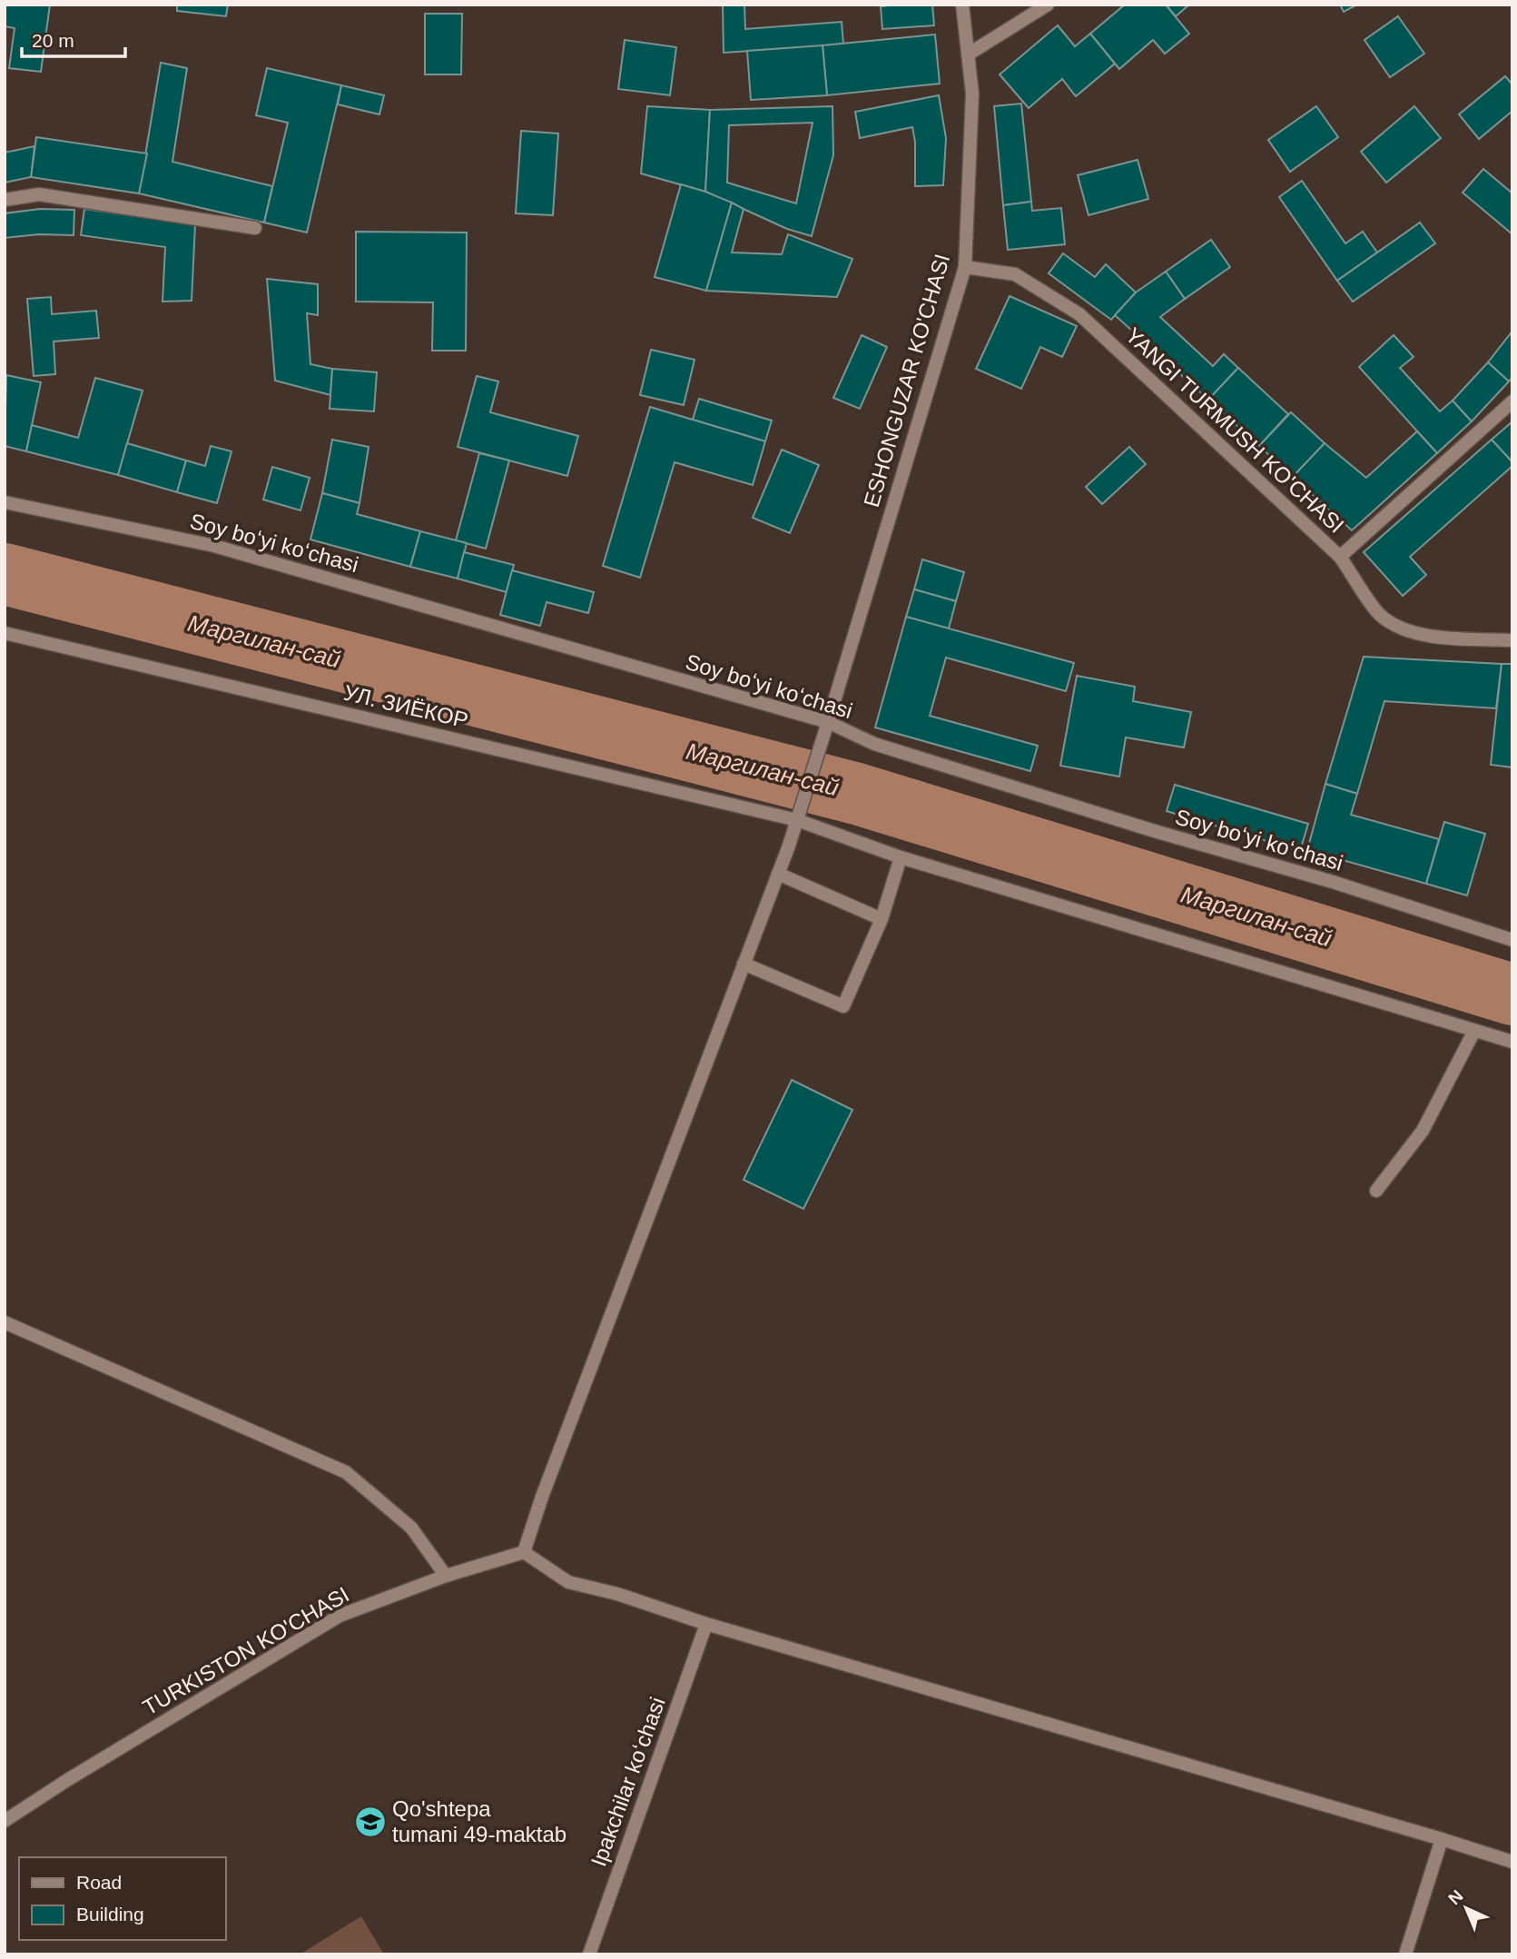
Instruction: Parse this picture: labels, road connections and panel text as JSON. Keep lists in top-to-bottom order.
{
  "streets": {
    "street": [
      "ESHONGUZAR KO'CHASI",
      "YANGI TURMUSH KO'CHASI",
      "Soy boʻyi koʻchasi",
      "УЛ. ЗИЁКОР",
      "TURKISTON KO'CHASI",
      "Ipakchilar koʻchasi"
    ]
  },
  "crossings": [
    ["ESHONGUZAR KO'CHASI", "YANGI TURMUSH KO'CHASI"],
    ["ESHONGUZAR KO'CHASI", "Soy boʻyi koʻchasi"],
    ["ESHONGUZAR KO'CHASI", "УЛ. ЗИЁКОР"],
    ["ESHONGUZAR KO'CHASI", "TURKISTON KO'CHASI"]
  ],
  "water": ["Маргилан-сай"],
  "places": {
    "school or university": ["Qo'shtepa tumani 49-maktab"]
  },
  "legend": ["Road", "Building"],
  "scale_bar": "20 m",
  "north": "top left"
}
